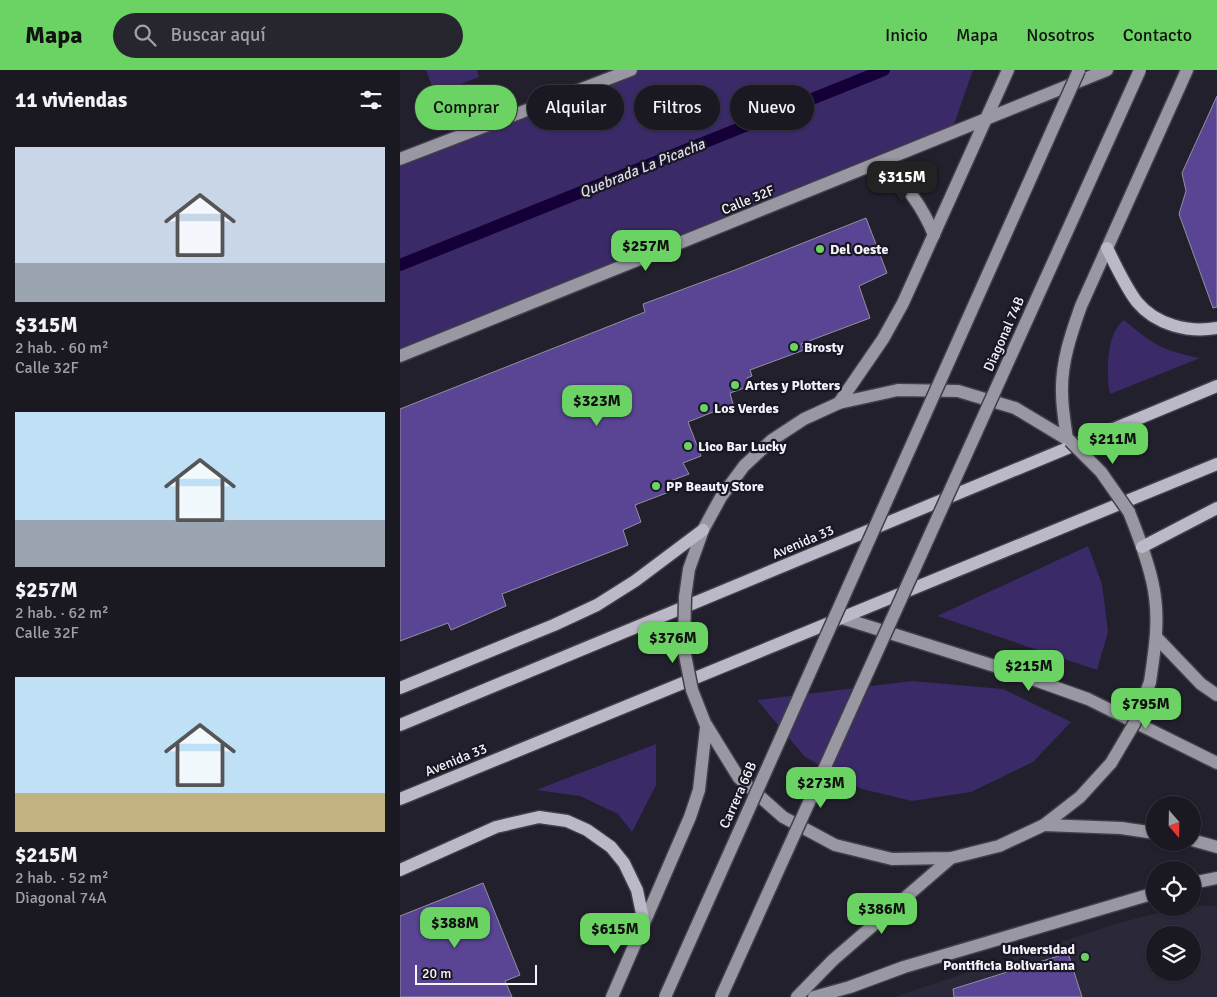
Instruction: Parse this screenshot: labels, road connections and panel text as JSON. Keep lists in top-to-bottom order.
{
  "streets": {
    "main road": [
      "Calle 32F",
      "Diagonal 74B",
      "Avenida 33",
      "Carrera 66B"
    ]
  },
  "crossings": [
    ["Avenida 33", "Carrera 66B"]
  ],
  "water": ["Quebrada La Picacha"],
  "places": [
    "Del Oeste",
    "Brosty",
    "Artes y Plotters",
    "Los Verdes",
    "Lico Bar Lucky",
    "PP Beauty Store",
    "Universidad Pontificia Bolivariana"
  ],
  "scale_bar": "20 m",
  "north": "bottom",
  "page": {
    "header": "Mapa",
    "search": "Buscar aquí",
    "nav": [
      "Inicio",
      "Mapa",
      "Nosotros",
      "Contacto"
    ],
    "heading": "11 viviendas",
    "chip": [
      "Comprar",
      "Alquilar",
      "Filtros",
      "Nuevo"
    ],
    "list": [
      {
        "name": "$315M",
        "note": "2 hab. · 60 m² · Calle 32F"
      },
      {
        "name": "$257M",
        "note": "2 hab. · 62 m² · Calle 32F"
      },
      {
        "name": "$215M",
        "note": "2 hab. · 52 m² · Diagonal 74A"
      }
    ],
    "price": [
      "$315M",
      "$257M",
      "$323M",
      "$211M",
      "$376M",
      "$215M",
      "$795M",
      "$273M",
      "$386M",
      "$388M",
      "$615M"
    ],
    "scale": "20 m"
  }
}
